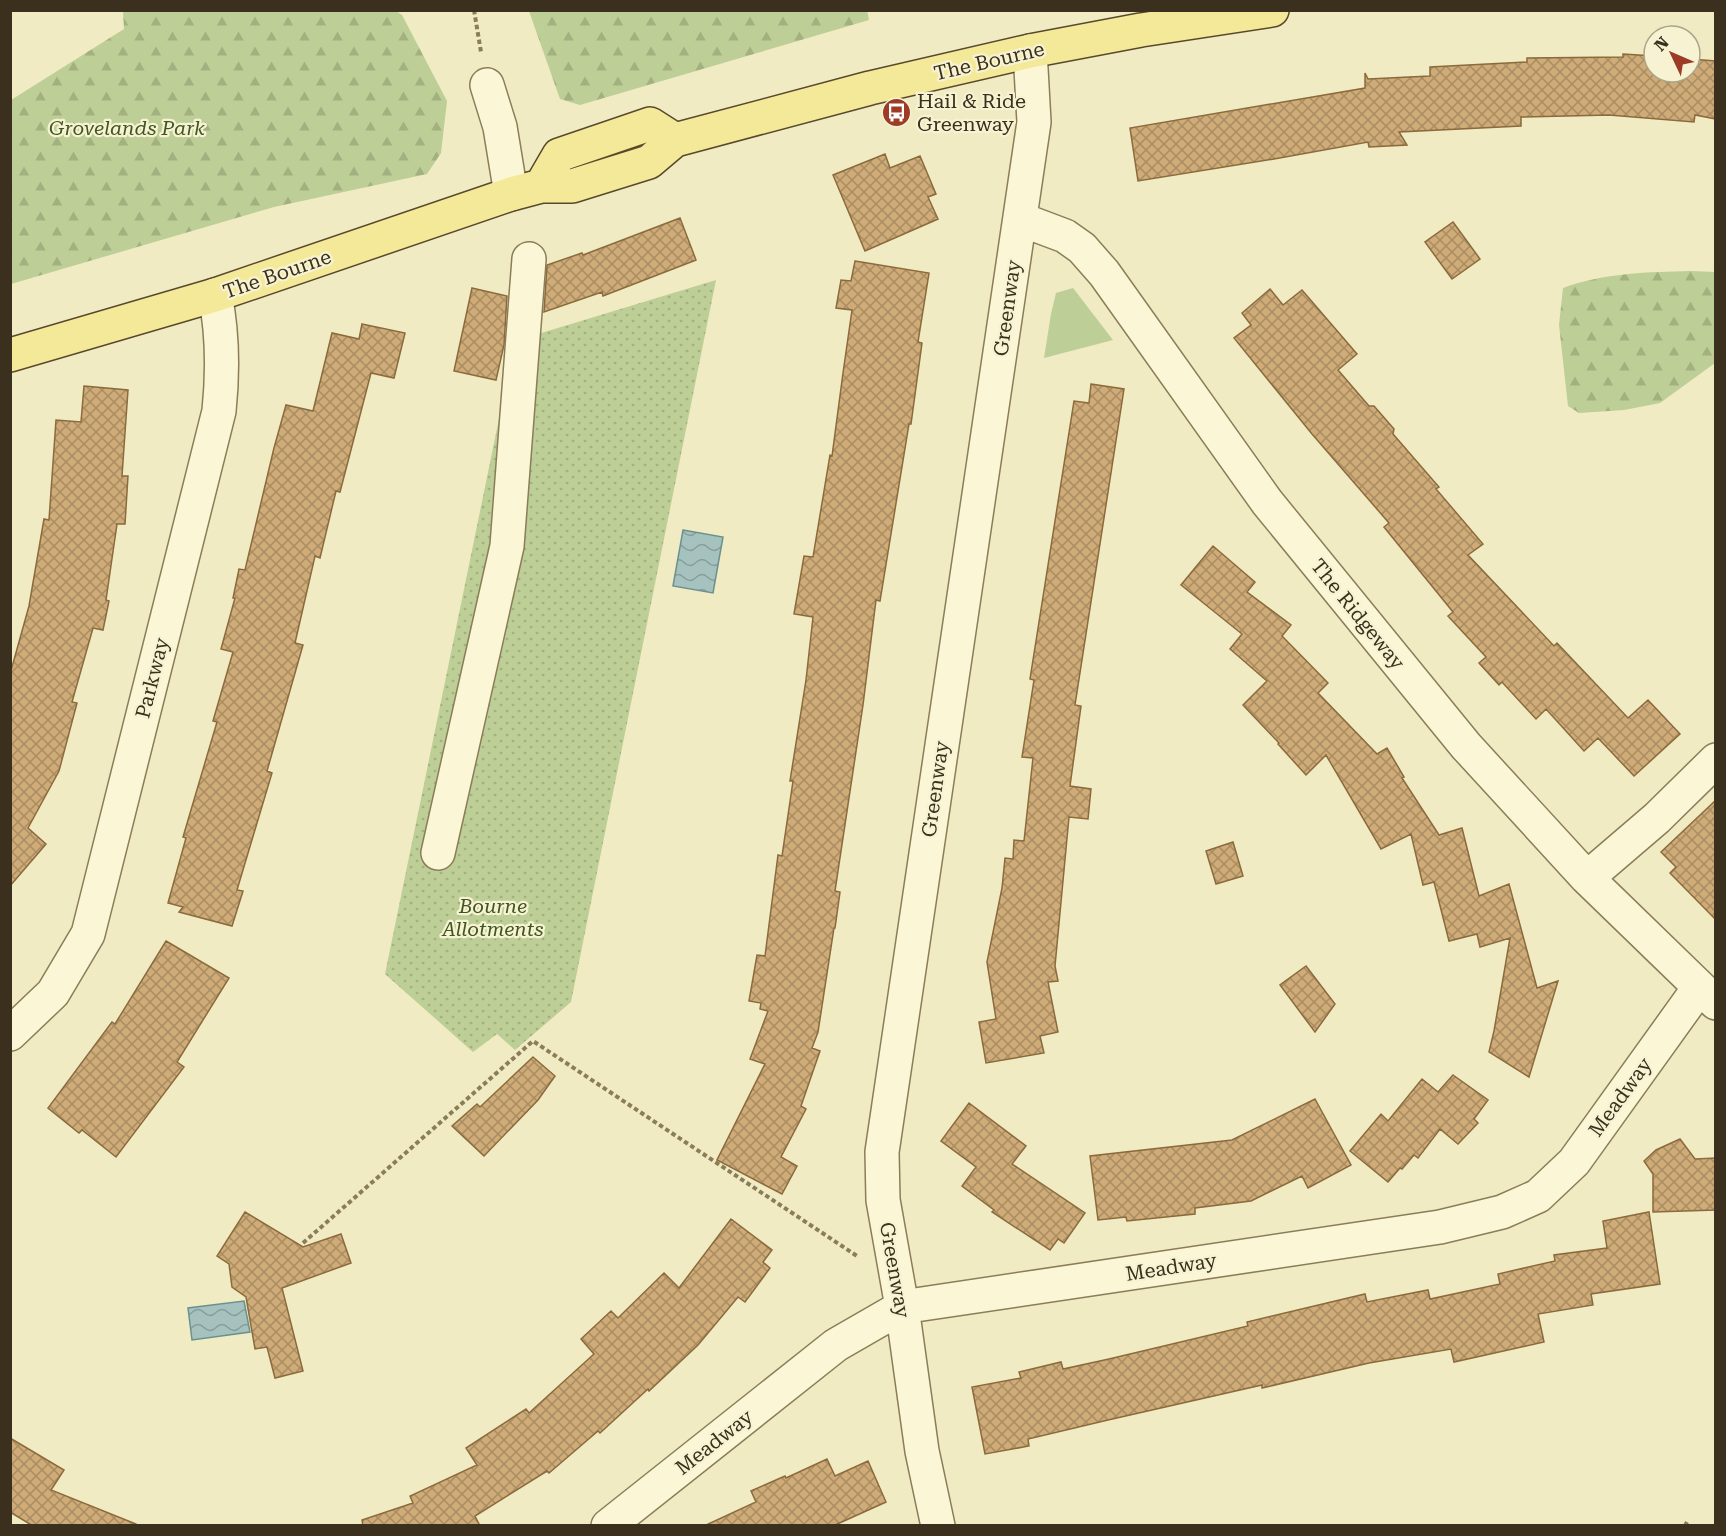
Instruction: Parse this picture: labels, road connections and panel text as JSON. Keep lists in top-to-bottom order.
{
  "streets": {
    "main road": ["The Bourne"],
    "street": [
      "Greenway",
      "The Ridgeway",
      "Parkway",
      "Meadway"
    ]
  },
  "crossings": [
    ["The Bourne", "Greenway"],
    ["The Bourne", "Parkway"],
    ["Greenway", "The Ridgeway"],
    ["Greenway", "Meadway"],
    ["The Ridgeway", "Meadway"]
  ],
  "parks": ["Grovelands Park", "Bourne Allotments"],
  "places": {
    "bus stop": ["Hail & Ride Greenway"]
  },
  "north": "top left"
}
